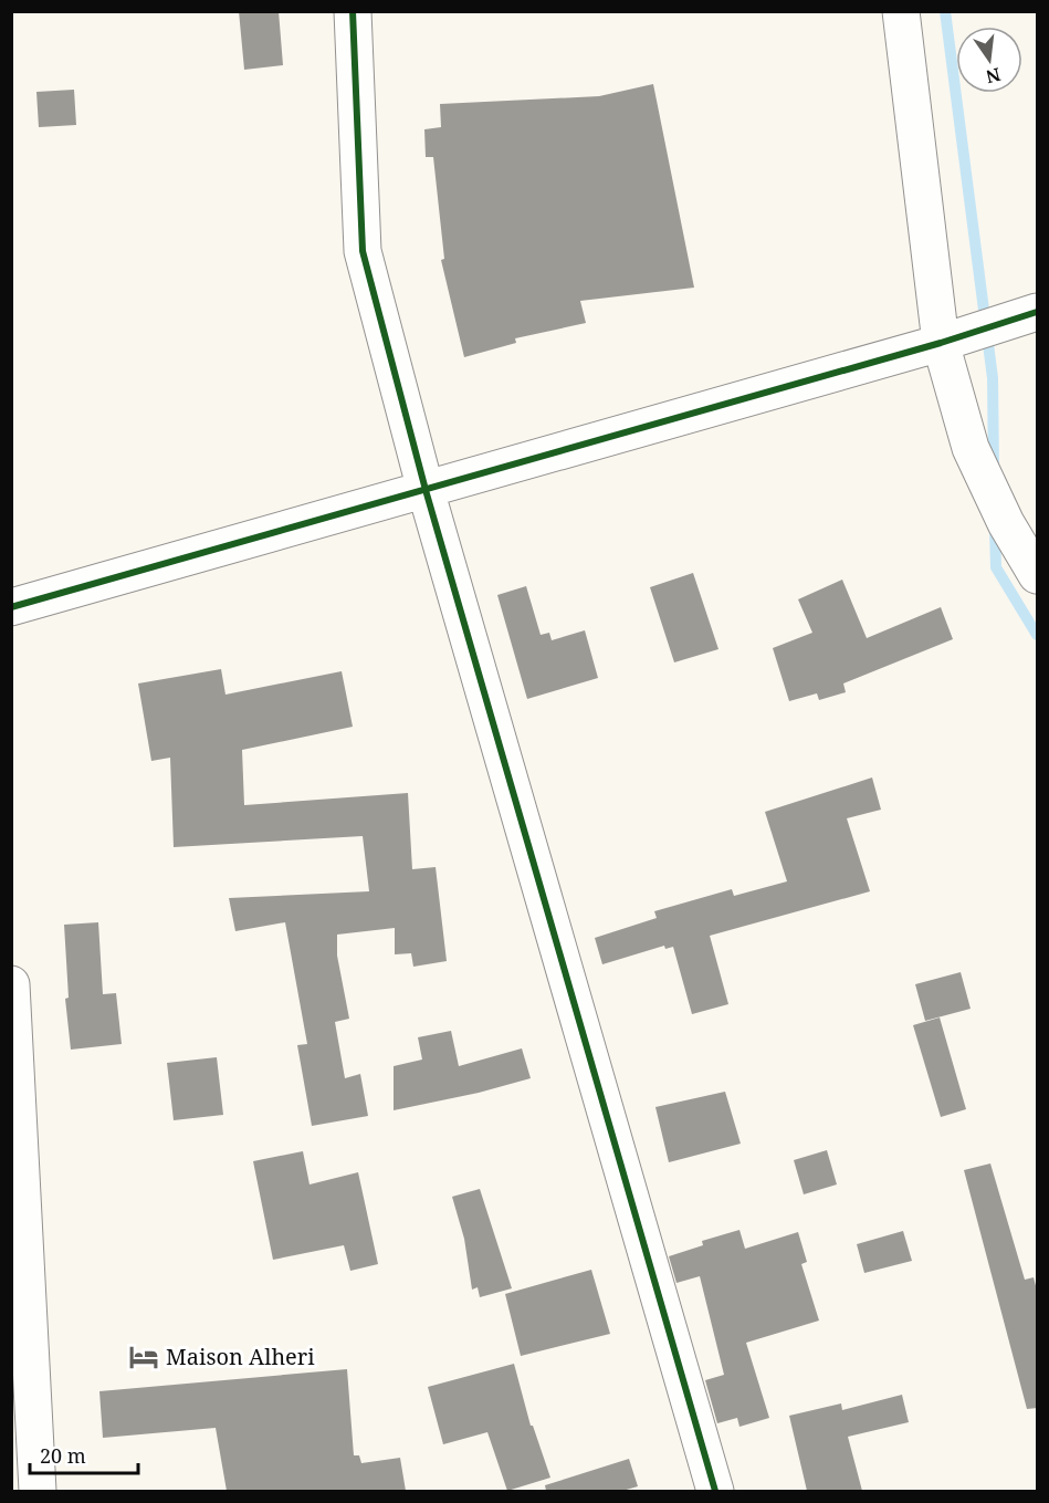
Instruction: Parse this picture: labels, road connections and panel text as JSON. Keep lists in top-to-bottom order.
{
  "places": {
    "hotel": ["Maison Alheri"]
  },
  "scale_bar": "20 m",
  "north": "bottom"
}
